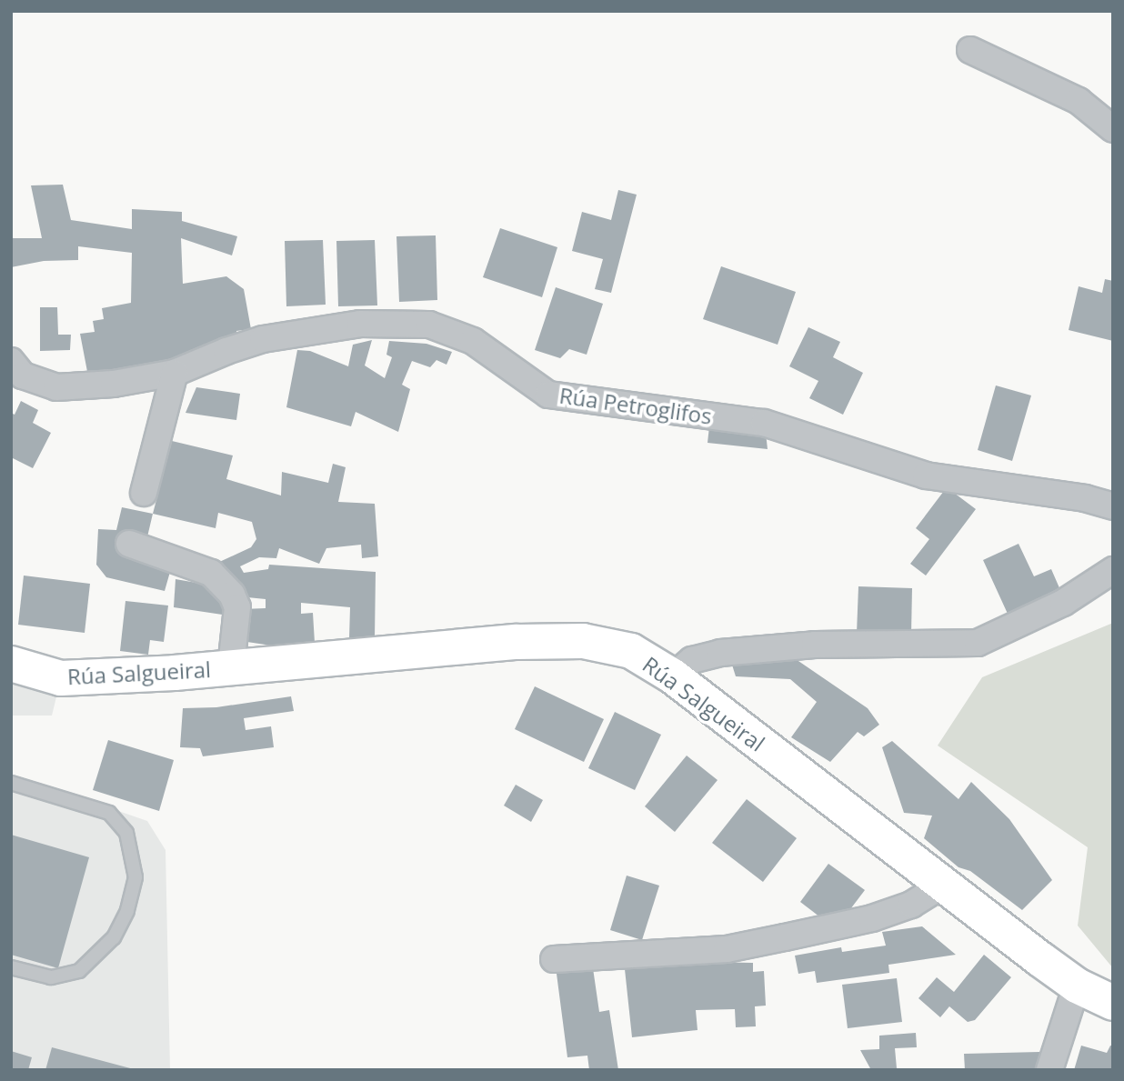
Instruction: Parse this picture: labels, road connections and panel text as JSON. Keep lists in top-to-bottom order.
{
  "streets": {
    "street": ["Rúa Petroglifos", "Rúa Salgueiral"]
  }
}
